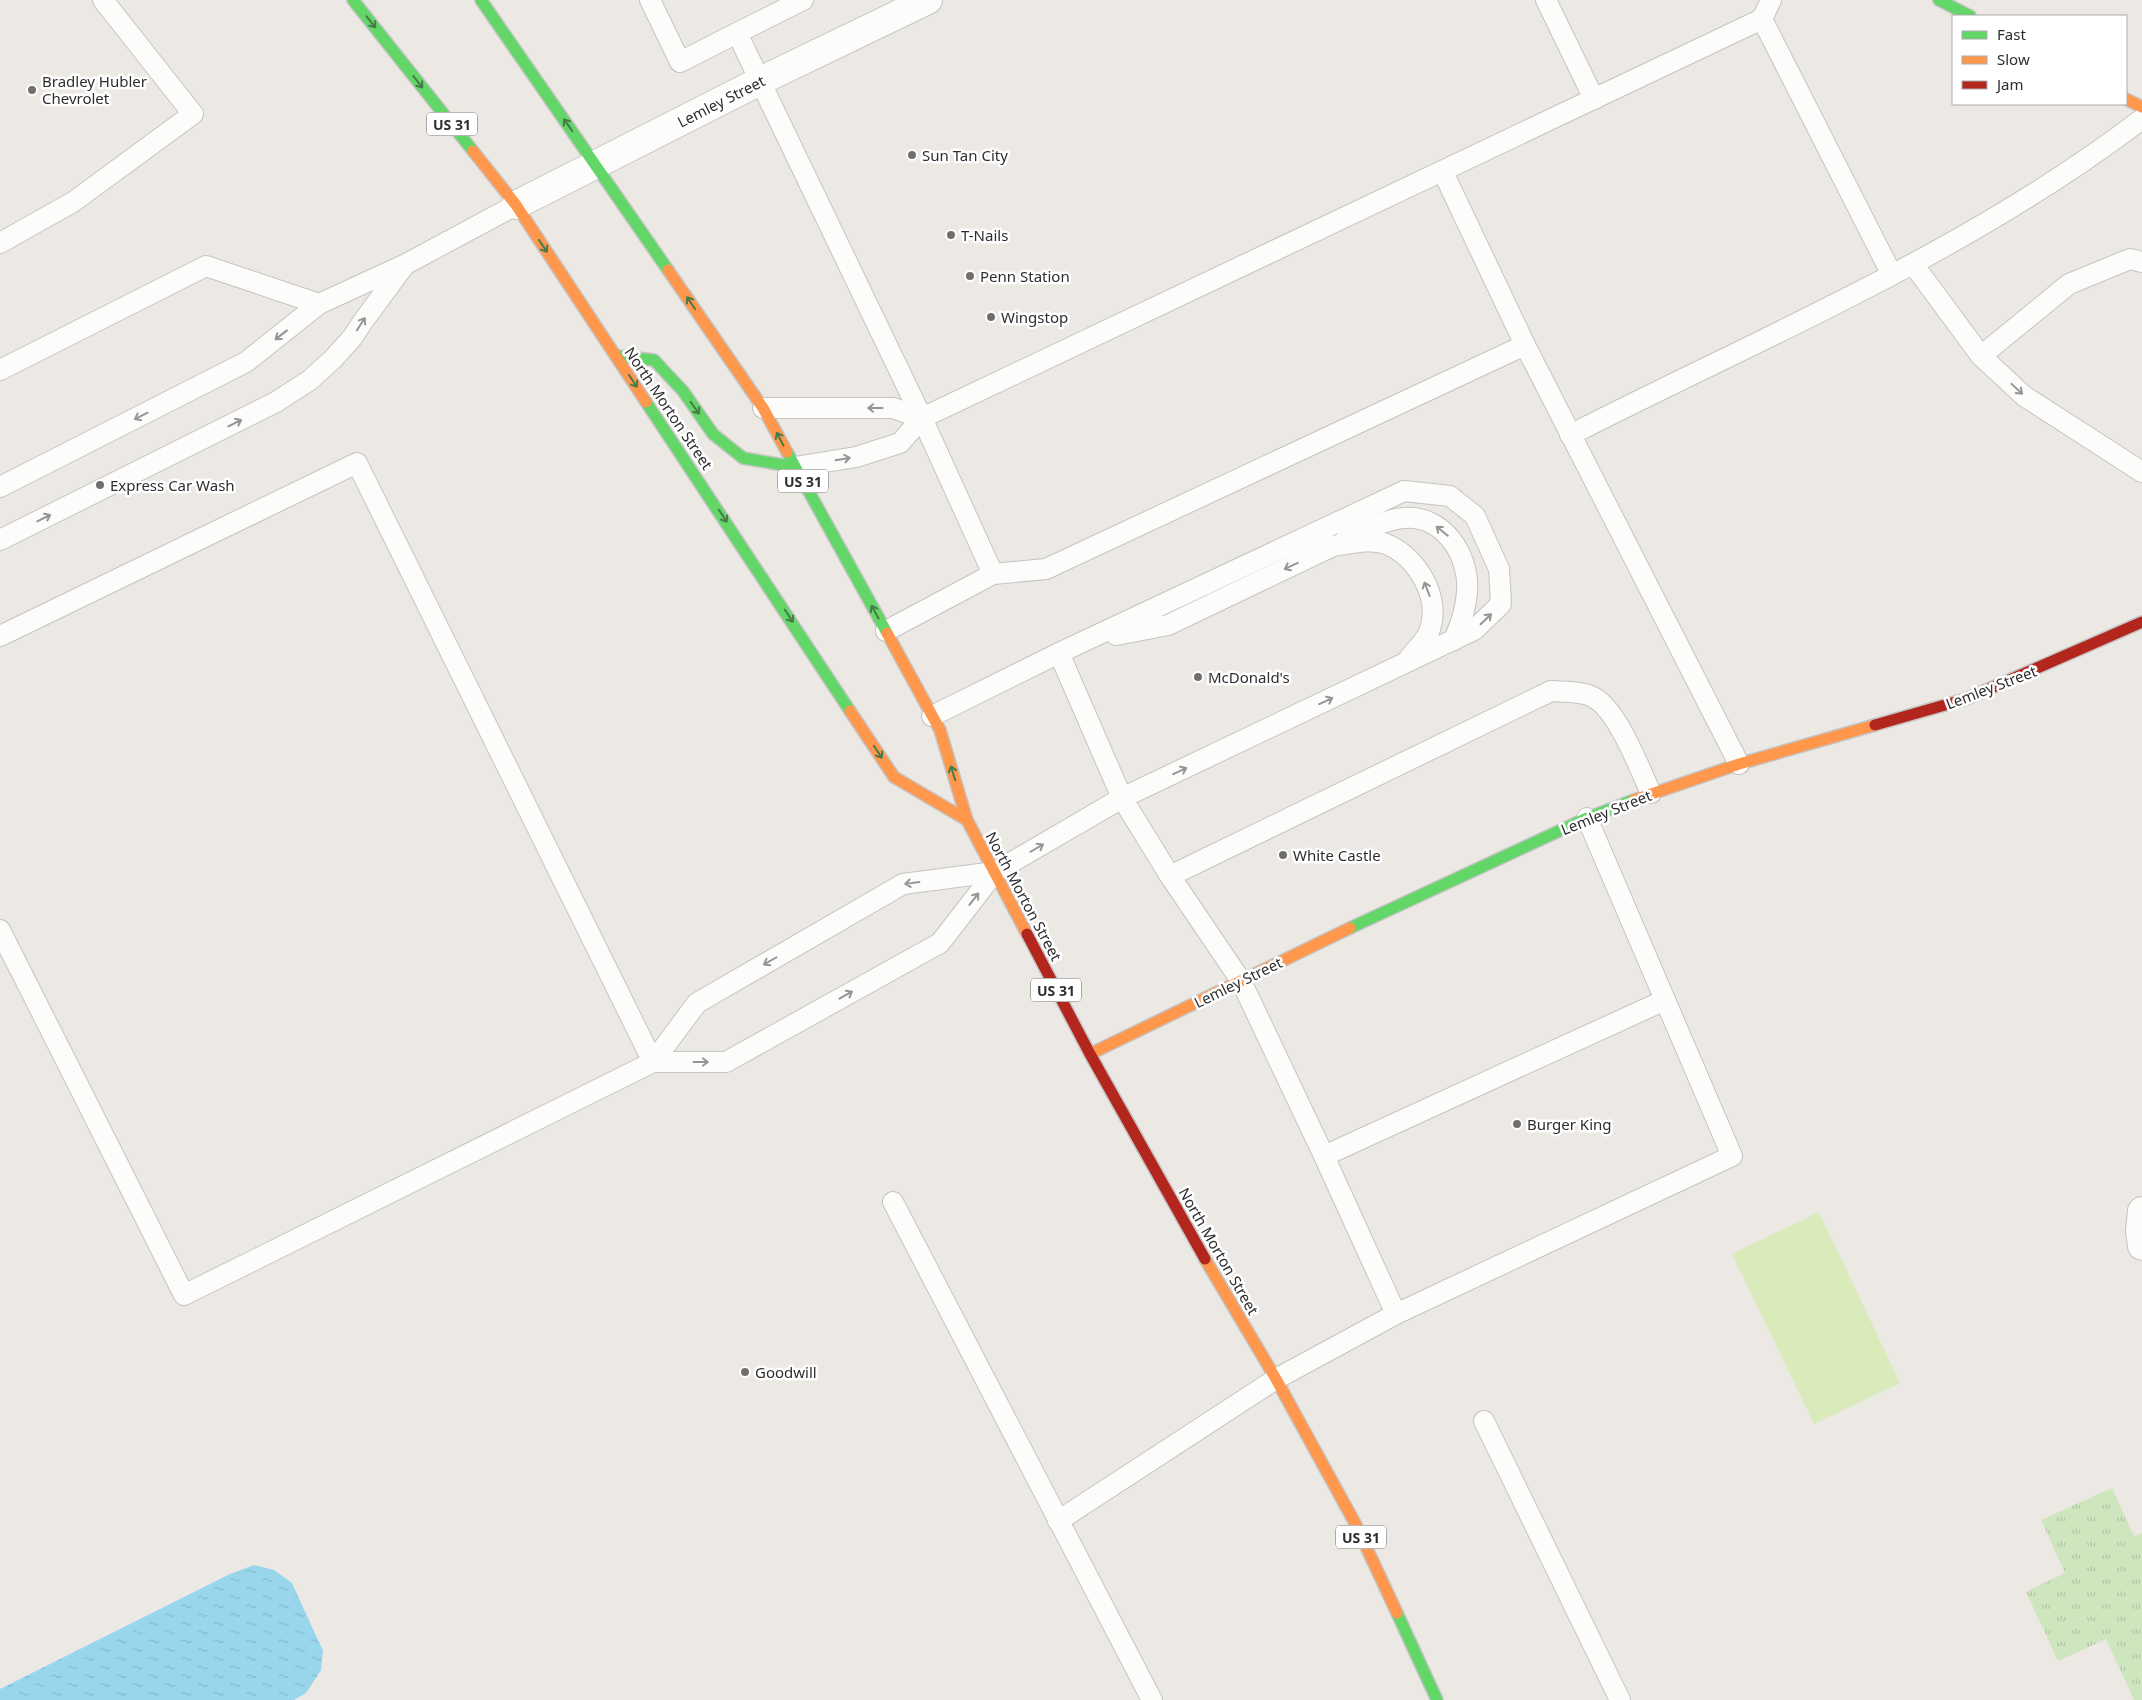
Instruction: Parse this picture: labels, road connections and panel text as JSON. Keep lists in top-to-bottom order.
{
  "streets": {
    "main road": ["Lemley Street", "US 31", "North Morton Street"]
  },
  "crossings": [
    ["Lemley Street", "North Morton Street"]
  ],
  "places": [
    "Bradley Hubler Chevrolet",
    "Sun Tan City",
    "T-Nails",
    "Penn Station",
    "Wingstop",
    "Express Car Wash",
    "McDonald's",
    "White Castle",
    "Burger King",
    "Goodwill"
  ],
  "legend": ["Fast", "Slow", "Jam"]
}
